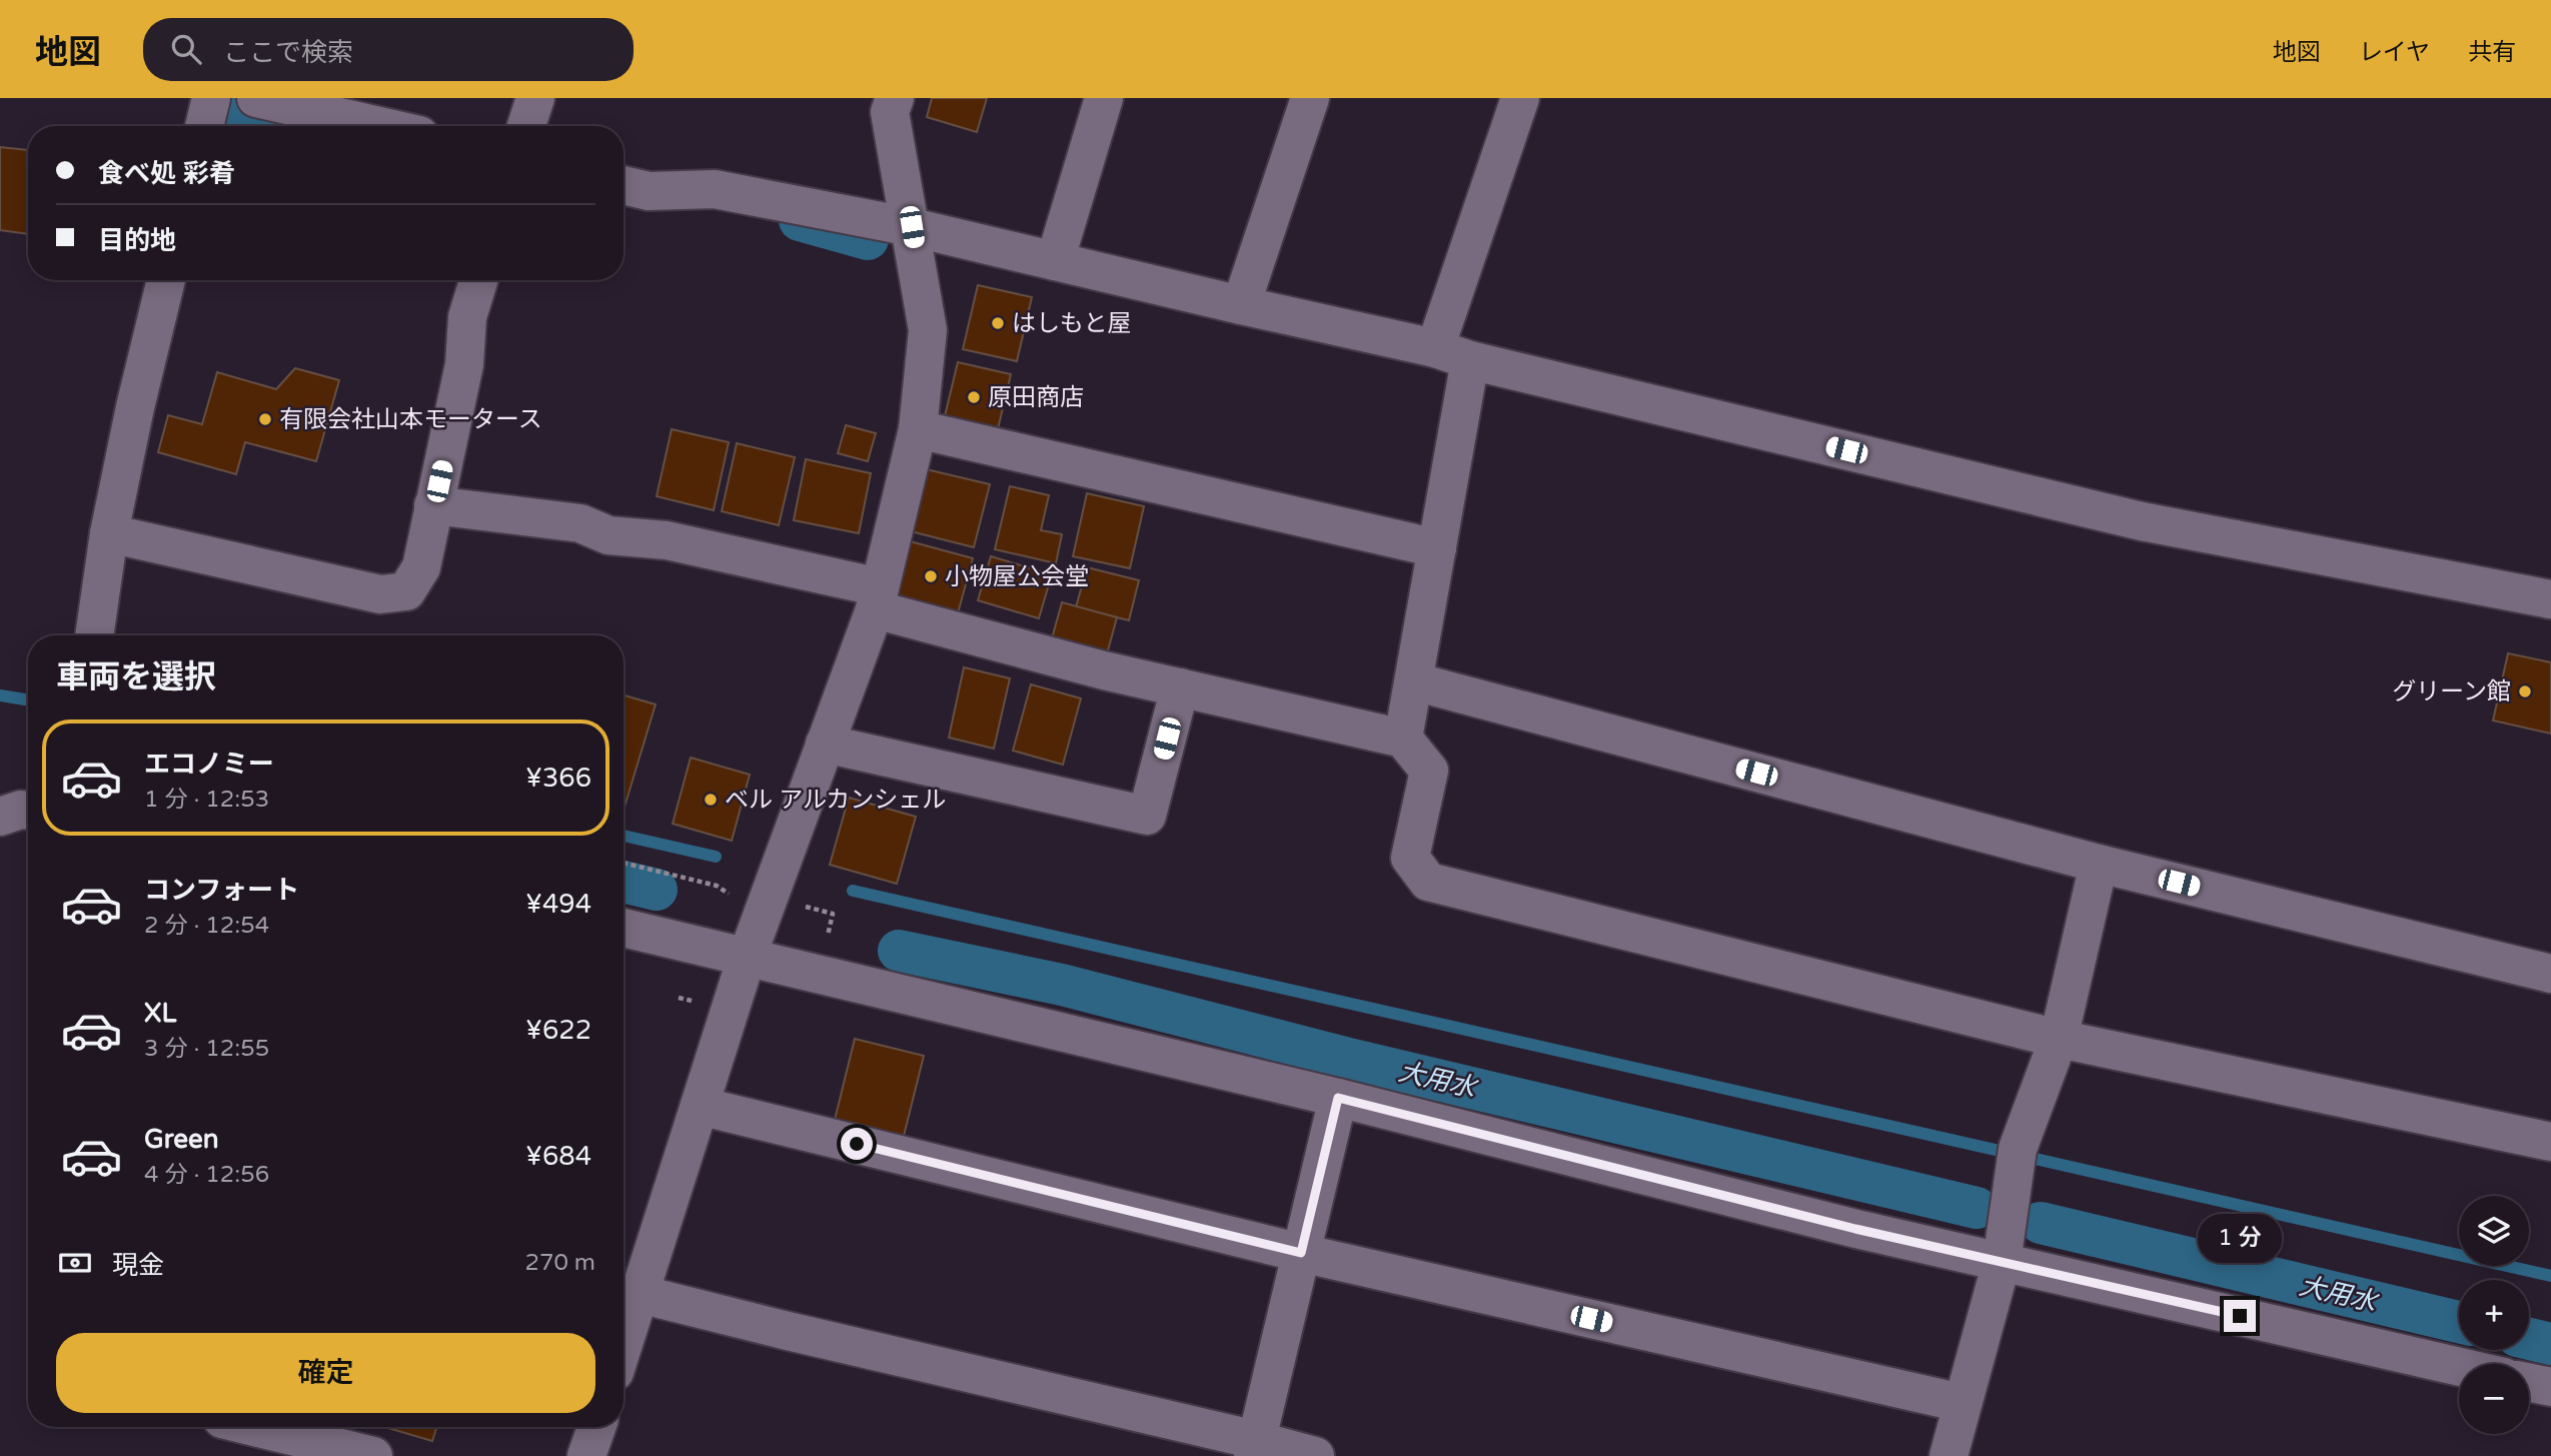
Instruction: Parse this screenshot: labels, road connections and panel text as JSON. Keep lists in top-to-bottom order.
{
  "water": ["大用水"],
  "places": [
    "はしもと屋",
    "原田商店",
    "有限会社山本モータース",
    "小物屋公会堂",
    "グリーン館",
    "ベル アルカンシェル"
  ],
  "page": {
    "header": "地図",
    "search": "ここで検索",
    "nav": ["地図", "レイヤ", "共有"],
    "banner": ["食べ処 彩肴", "目的地"],
    "heading": "車両を選択",
    "list": [
      {
        "name": "エコノミー",
        "note": "1 分 · 12:53",
        "value": "¥366"
      },
      {
        "name": "コンフォート",
        "note": "2 分 · 12:54",
        "value": "¥494"
      },
      {
        "name": "XL",
        "note": "3 分 · 12:55",
        "value": "¥622"
      },
      {
        "name": "Green",
        "note": "4 分 · 12:56",
        "value": "¥684"
      }
    ],
    "map_buttons": ["+", "−"],
    "bubble": "1 分",
    "pay": ["現金", "270 m"],
    "buttons": "確定"
  }
}
